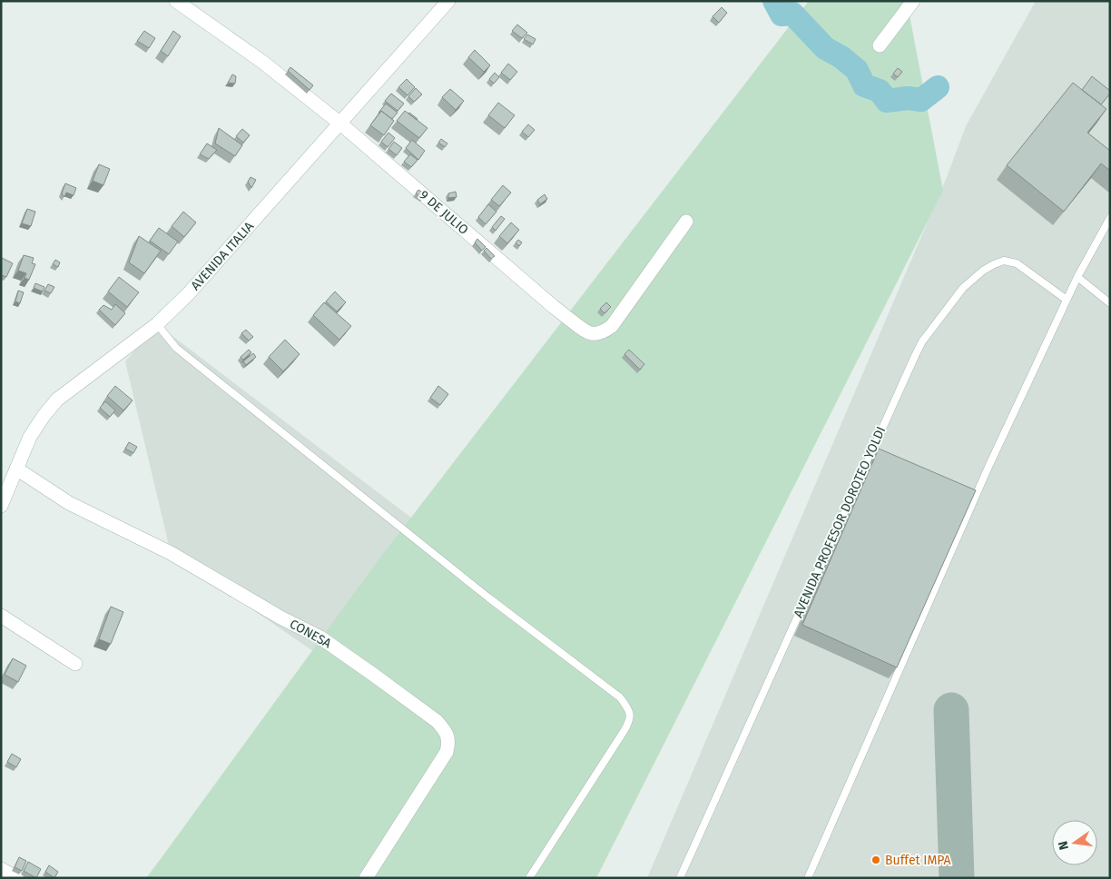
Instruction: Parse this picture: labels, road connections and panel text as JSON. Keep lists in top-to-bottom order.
{
  "streets": {
    "street": ["9 DE JULIO", "AVENIDA ITALIA", "CONESA"],
    "lane": ["AVENIDA PROFESOR DOROTEO YOLDI"]
  },
  "crossings": [
    ["9 DE JULIO", "AVENIDA ITALIA"],
    ["AVENIDA ITALIA", "CONESA"]
  ],
  "places": ["Buffet IMPA"],
  "north": "left"
}
